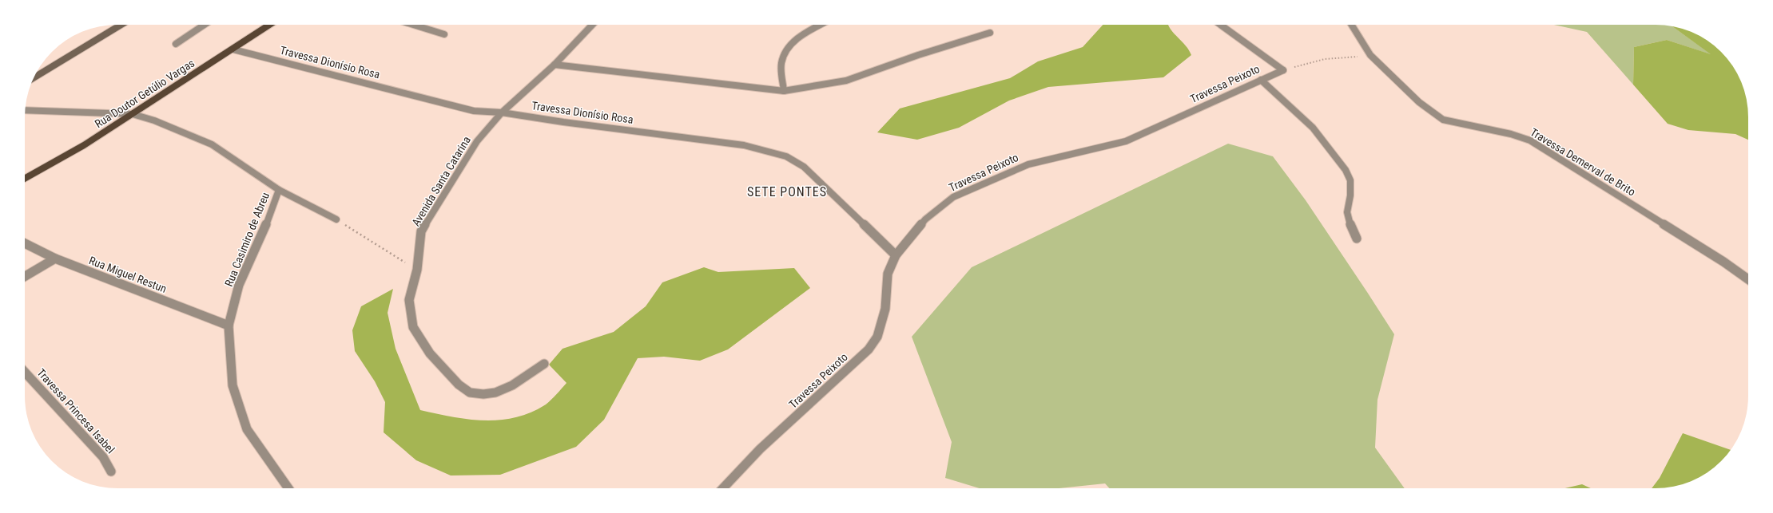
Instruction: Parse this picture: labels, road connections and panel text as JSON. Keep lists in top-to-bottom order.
{
  "streets": {
    "main road": ["Rua Doutor Getúlio Vargas"],
    "street": [
      "Travessa Dionísio Rosa",
      "Travessa Peixoto",
      "Travessa Demerval de Brito",
      "Avenida Santa Catarina",
      "Rua Casimiro de Abreu",
      "Rua Miguel Restun",
      "Travessa Princesa Isabel"
    ]
  },
  "crossings": [
    ["Travessa Dionísio Rosa", "Travessa Peixoto"],
    ["Travessa Dionísio Rosa", "Rua Doutor Getúlio Vargas"],
    ["Travessa Dionísio Rosa", "Avenida Santa Catarina"],
    ["Rua Doutor Getúlio Vargas", "Rua Casimiro de Abreu"],
    ["Rua Casimiro de Abreu", "Rua Miguel Restun"]
  ],
  "districts": ["SETE PONTES"]
}
